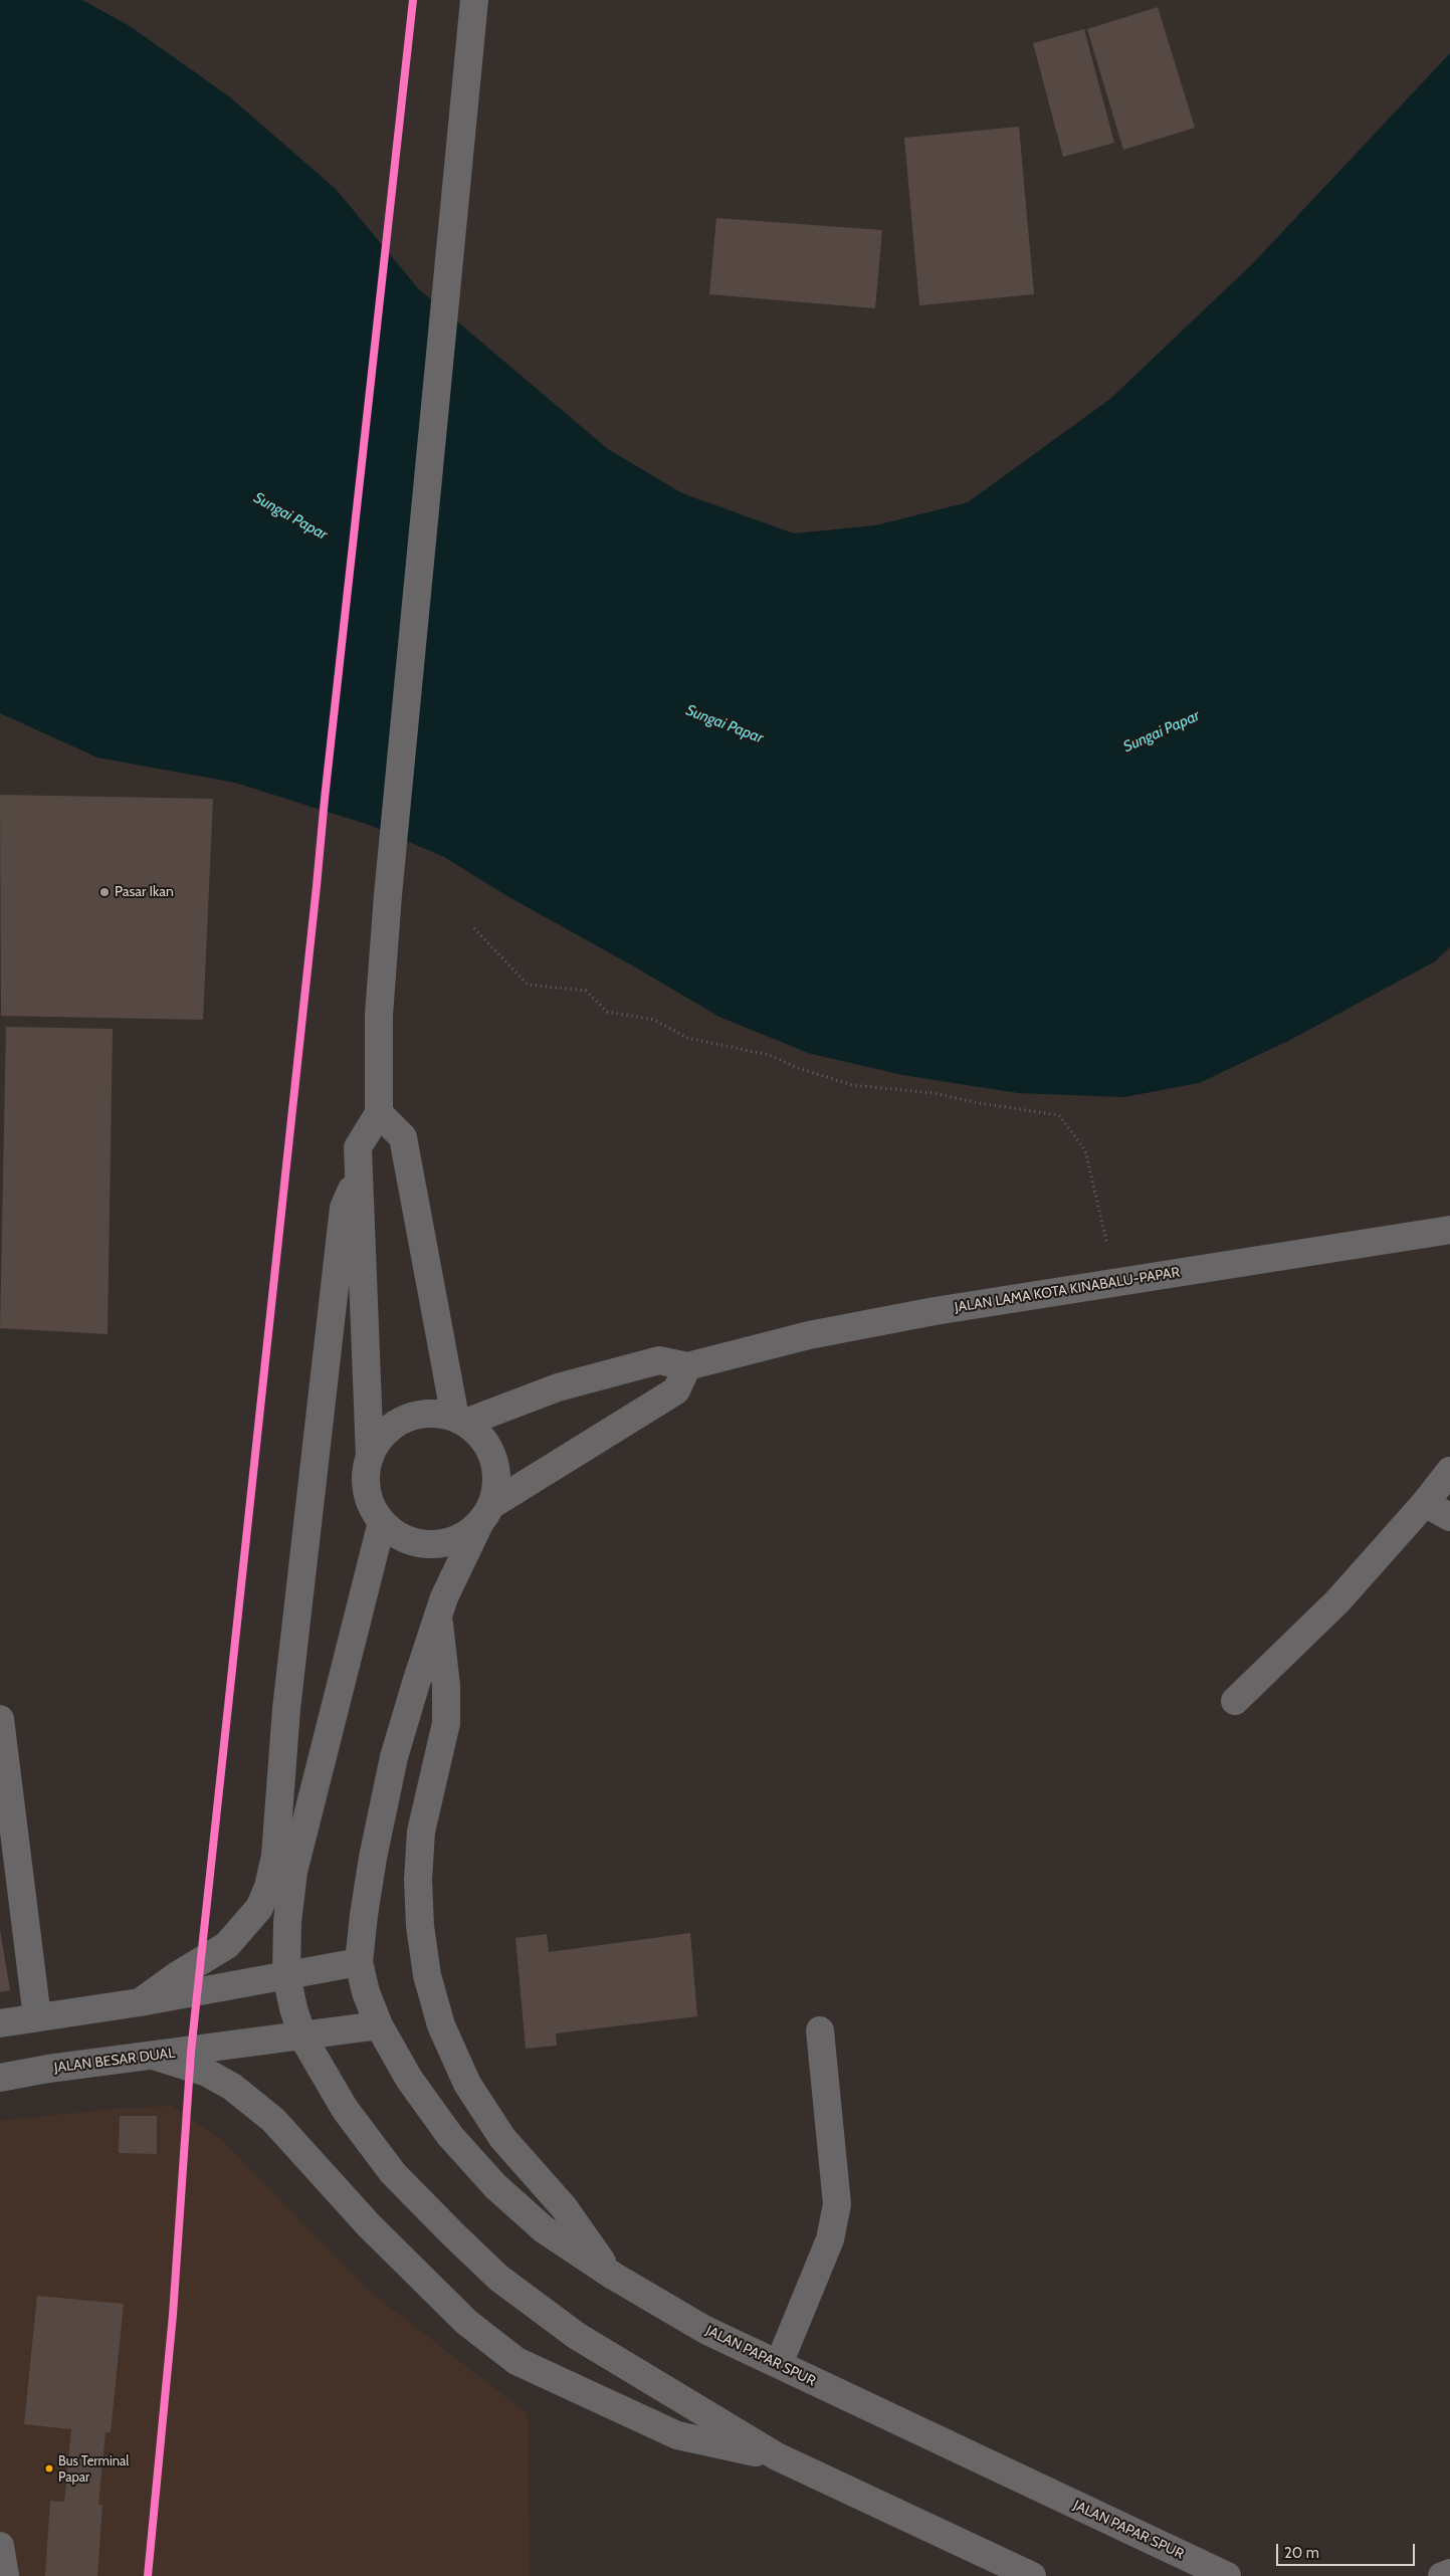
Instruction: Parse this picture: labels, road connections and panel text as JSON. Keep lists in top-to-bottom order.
{
  "streets": {
    "main road": ["JALAN LAMA KOTA KINABALU-PAPAR", "JALAN BESAR DUAL", "JALAN PAPAR SPUR"]
  },
  "crossings": [
    ["JALAN BESAR DUAL", "JALAN PAPAR SPUR"]
  ],
  "water": ["Sungai Papar"],
  "places": ["Pasar Ikan", "Bus Terminal Papar"],
  "scale_bar": "20 m"
}
